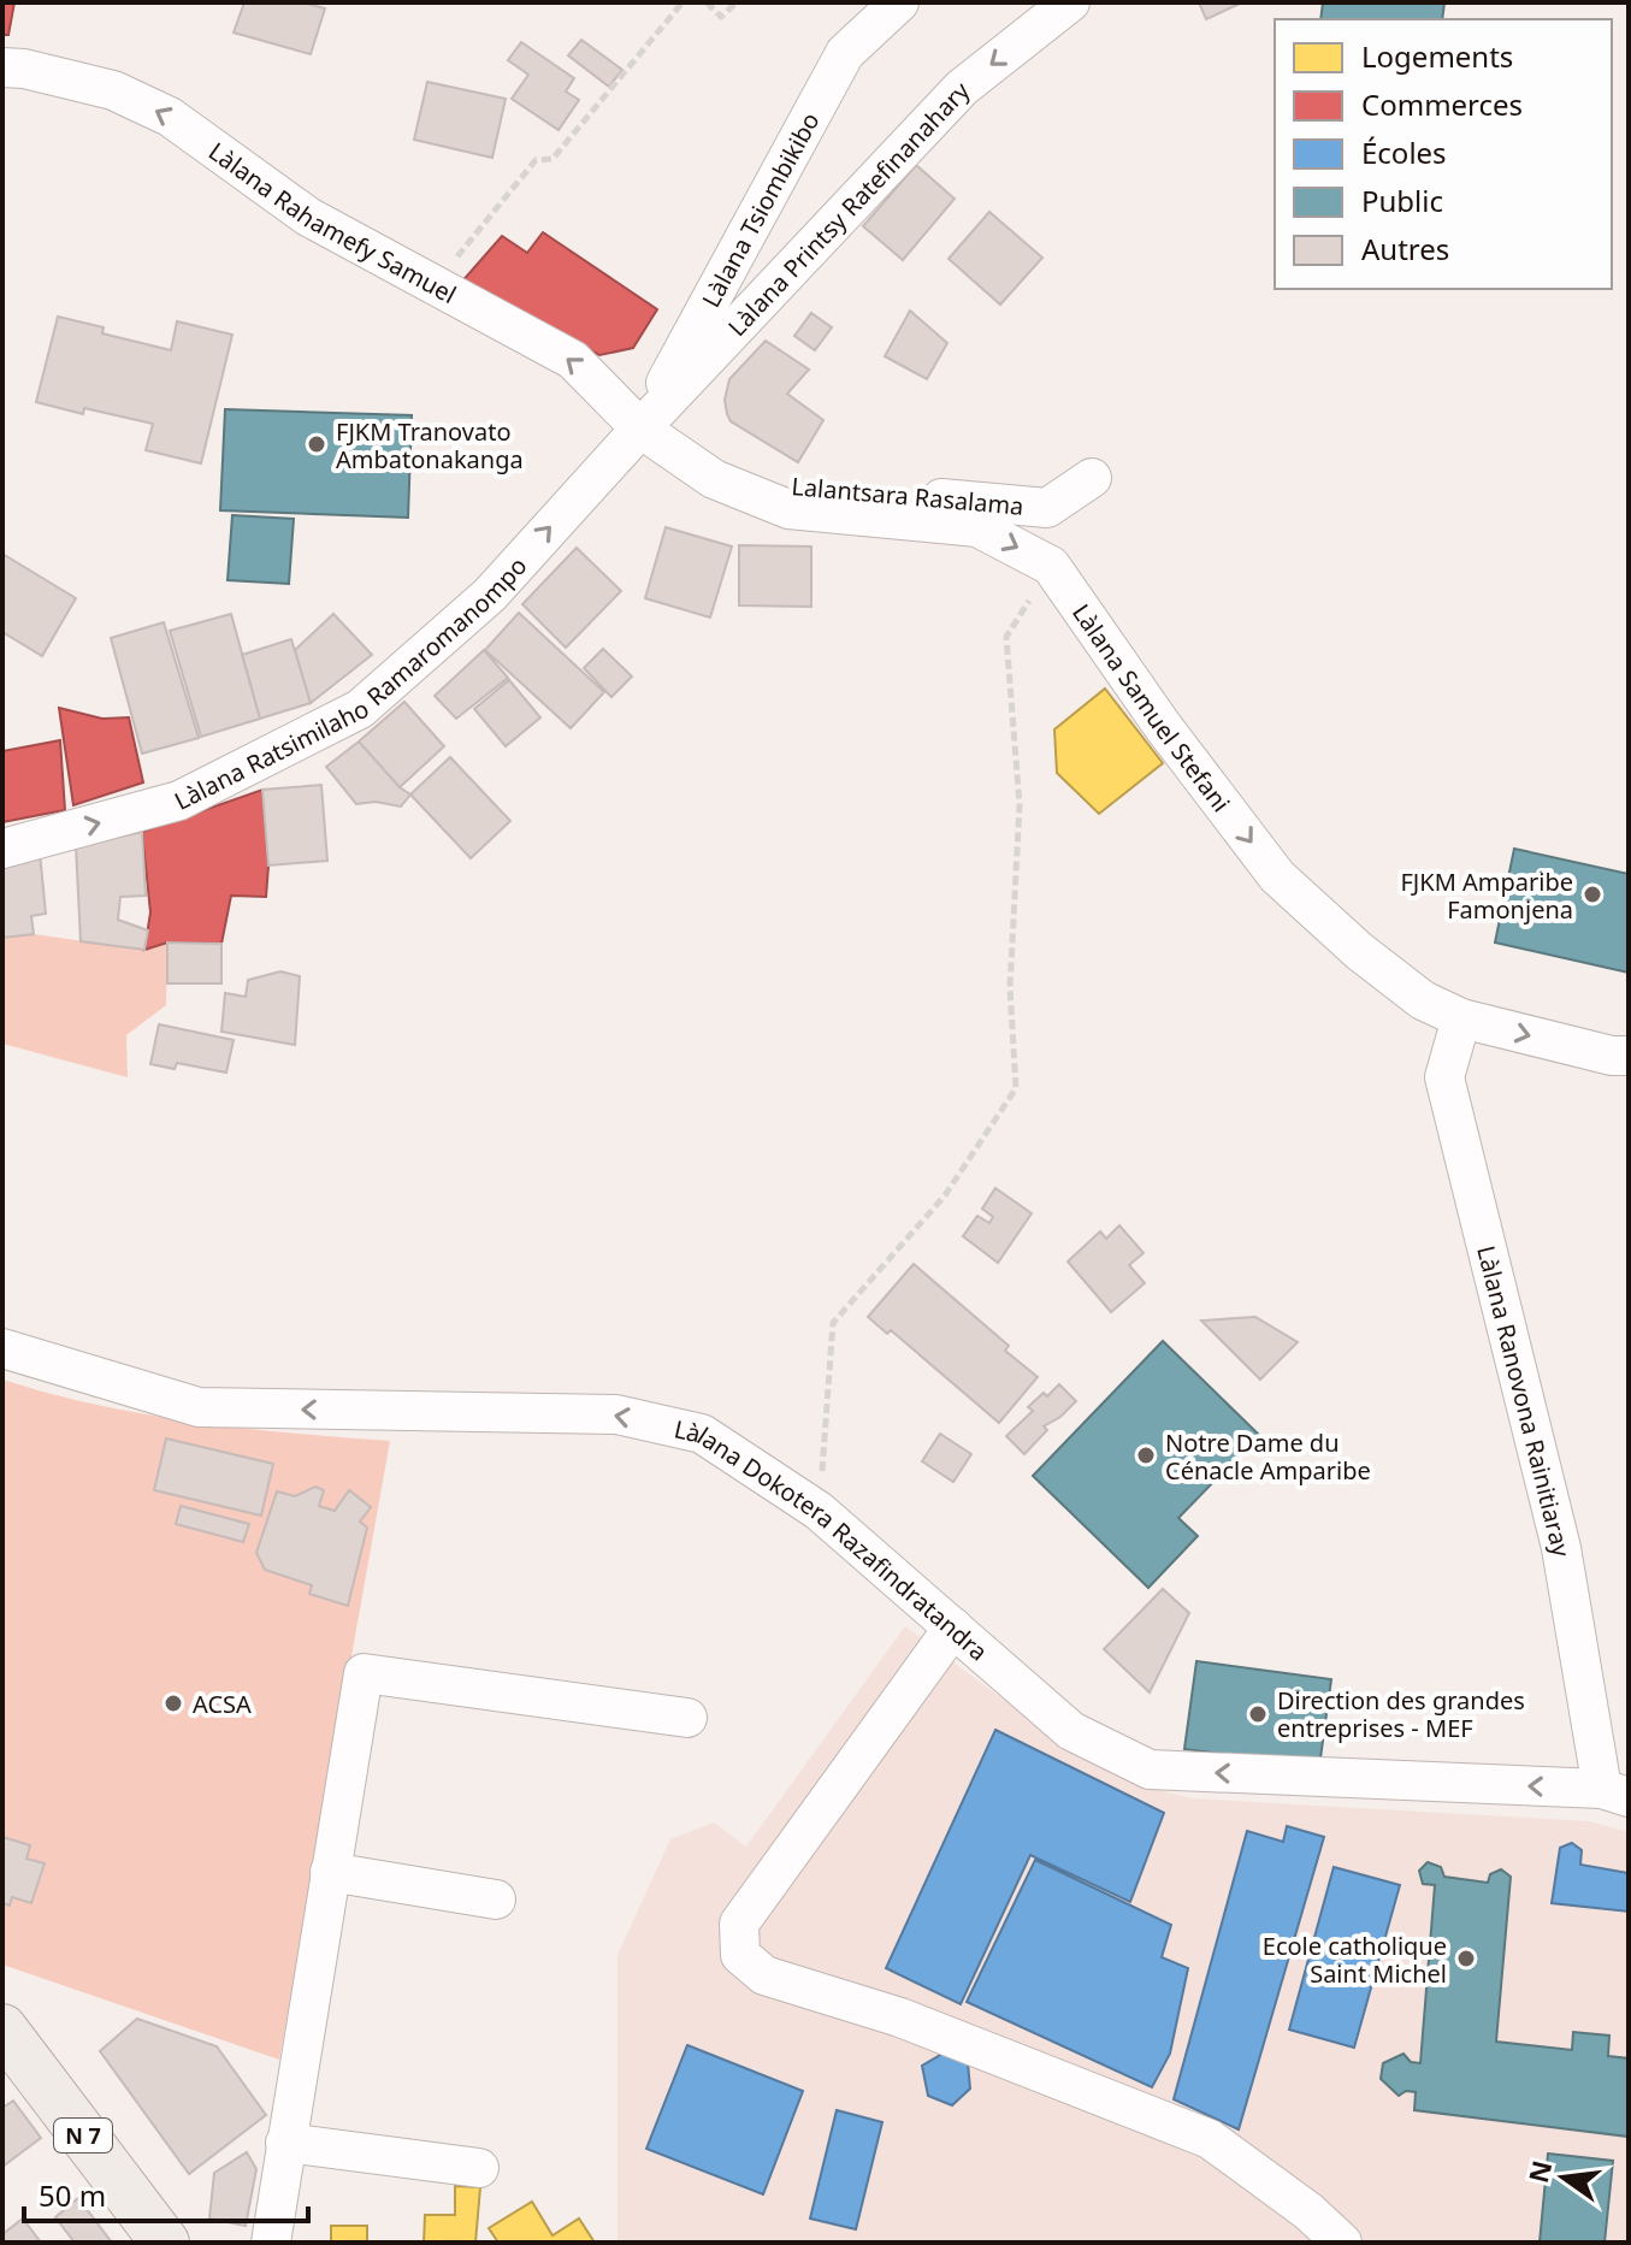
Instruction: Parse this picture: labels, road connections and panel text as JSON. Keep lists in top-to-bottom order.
{
  "streets": {
    "main road": ["N 7"],
    "street": [
      "Làlana Tsiombikibo",
      "Làlana Printsy Ratefinanahary",
      "Làlana Rahamefy Samuel",
      "Lalantsara Rasalama",
      "Làlana Ratsimilaho Ramaromanompo",
      "Làlana Samuel Stefani",
      "Làlana Ranovona Rainitiaray",
      "Làlana Dokotera Razafindratandra"
    ]
  },
  "crossings": [
    ["Làlana Tsiombikibo", "Làlana Printsy Ratefinanahary"],
    ["Làlana Tsiombikibo", "Làlana Rahamefy Samuel"],
    ["Làlana Tsiombikibo", "Làlana Ratsimilaho Ramaromanompo"],
    ["Làlana Tsiombikibo", "Làlana Samuel Stefani"],
    ["Làlana Printsy Ratefinanahary", "Làlana Rahamefy Samuel"],
    ["Làlana Printsy Ratefinanahary", "Làlana Ratsimilaho Ramaromanompo"],
    ["Làlana Printsy Ratefinanahary", "Làlana Samuel Stefani"],
    ["Làlana Rahamefy Samuel", "Làlana Ratsimilaho Ramaromanompo"],
    ["Làlana Rahamefy Samuel", "Làlana Samuel Stefani"],
    ["Lalantsara Rasalama", "Làlana Samuel Stefani"],
    ["Làlana Ratsimilaho Ramaromanompo", "Làlana Samuel Stefani"],
    ["Làlana Samuel Stefani", "Làlana Ranovona Rainitiaray"],
    ["Làlana Ranovona Rainitiaray", "Làlana Dokotera Razafindratandra"]
  ],
  "one_way": [
    "Làlana Printsy Ratefinanahary",
    "Làlana Rahamefy Samuel",
    "Làlana Ratsimilaho Ramaromanompo",
    "Làlana Samuel Stefani",
    "Làlana Dokotera Razafindratandra"
  ],
  "places": [
    "FJKM Tranovato Ambatonakanga",
    "FJKM Amparibe Famonjena",
    "Notre Dame du Cénacle Amparibe",
    "ACSA",
    "Direction des grandes entreprises - MEF",
    "Ecole catholique Saint Michel"
  ],
  "legend": [
    "Logements",
    "Commerces",
    "Écoles",
    "Public",
    "Autres"
  ],
  "scale_bar": "50 m",
  "north": "left"
}
